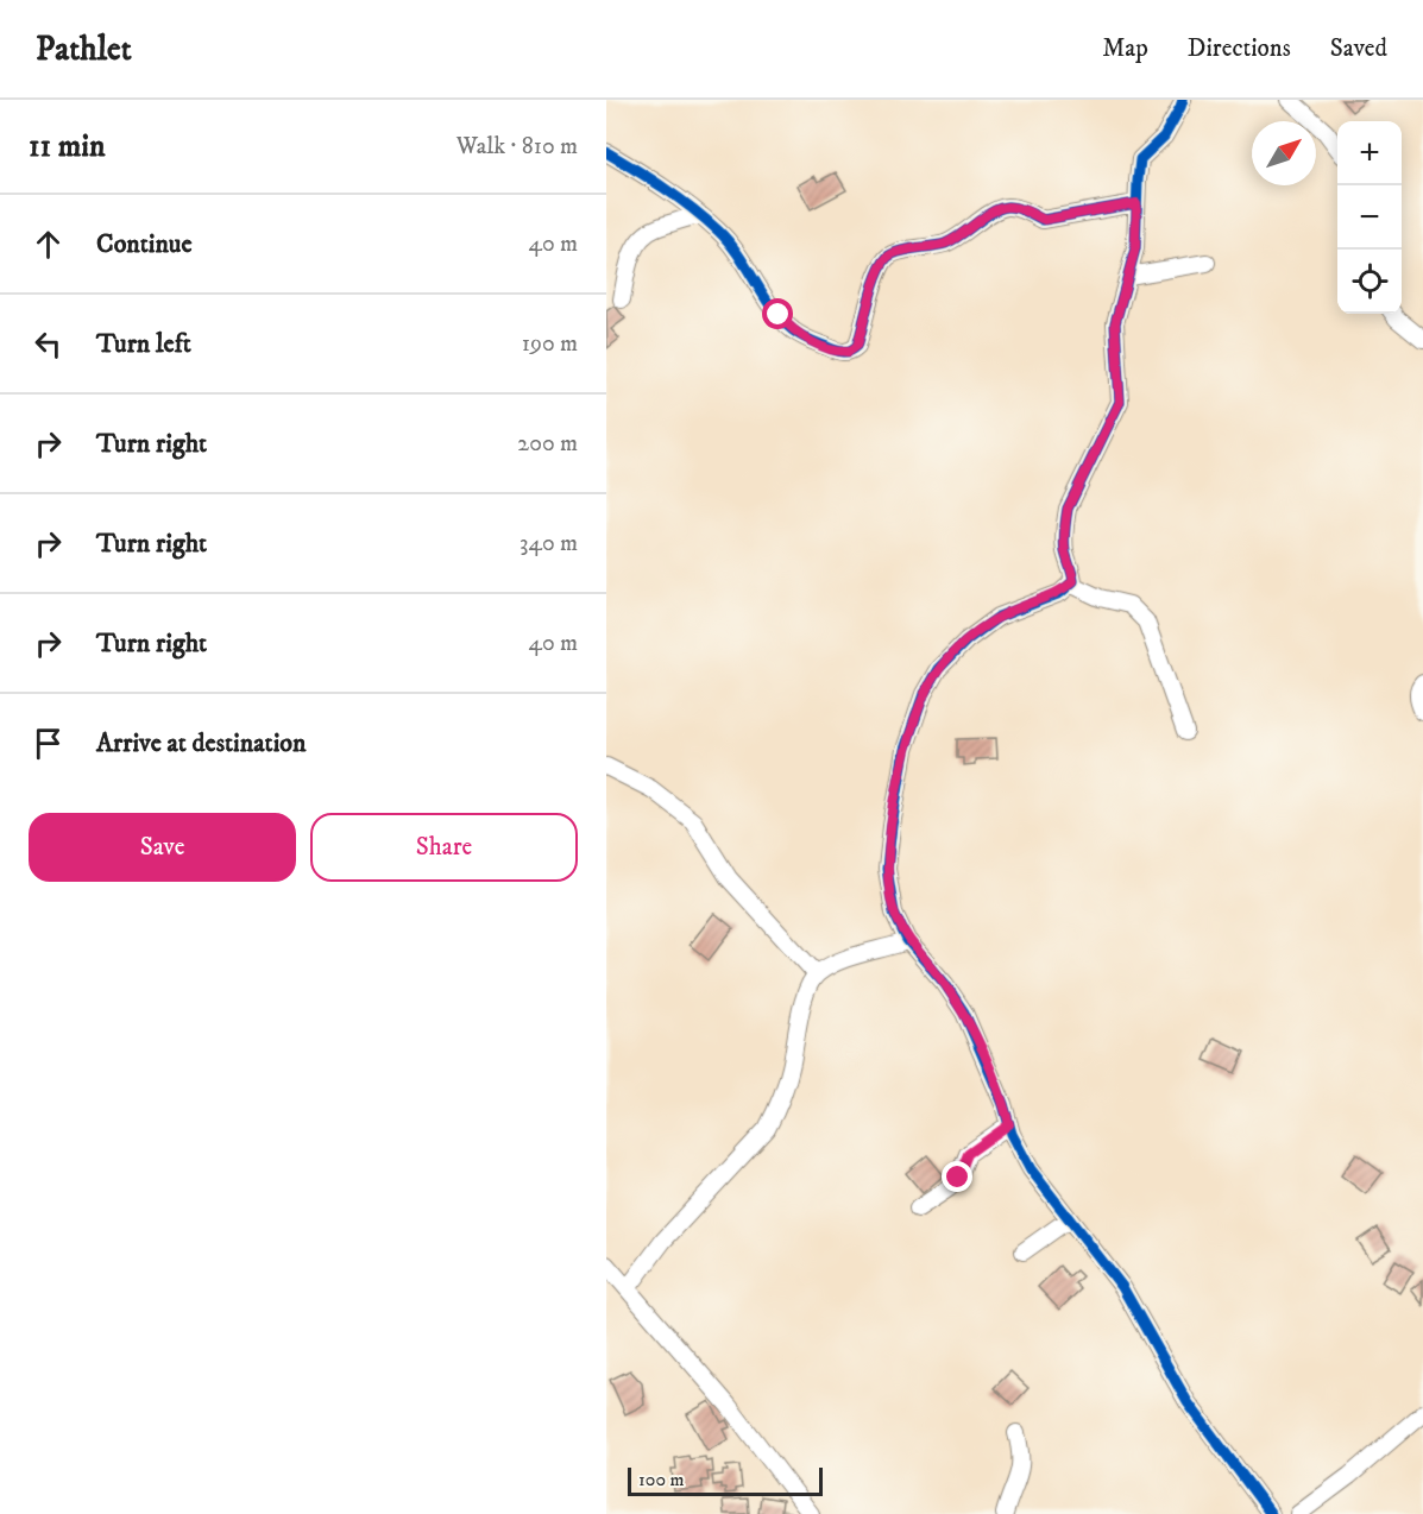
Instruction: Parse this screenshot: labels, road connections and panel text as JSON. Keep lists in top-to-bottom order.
{
  "scale_bar": "100 m",
  "north": "top right",
  "page": {
    "header": "Pathlet",
    "nav": ["Map", "Directions", "Saved"],
    "heading": ["11 min", "Walk · 810 m"],
    "map_buttons": ["+", "−"],
    "list": [
      ["Continue", "40 m"],
      ["Turn left", "190 m"],
      ["Turn right", "200 m"],
      ["Turn right", "340 m"],
      ["Turn right", "40 m"],
      "Arrive at destination"
    ],
    "buttons": ["Save", "Share"],
    "scale": "100 m"
  }
}
